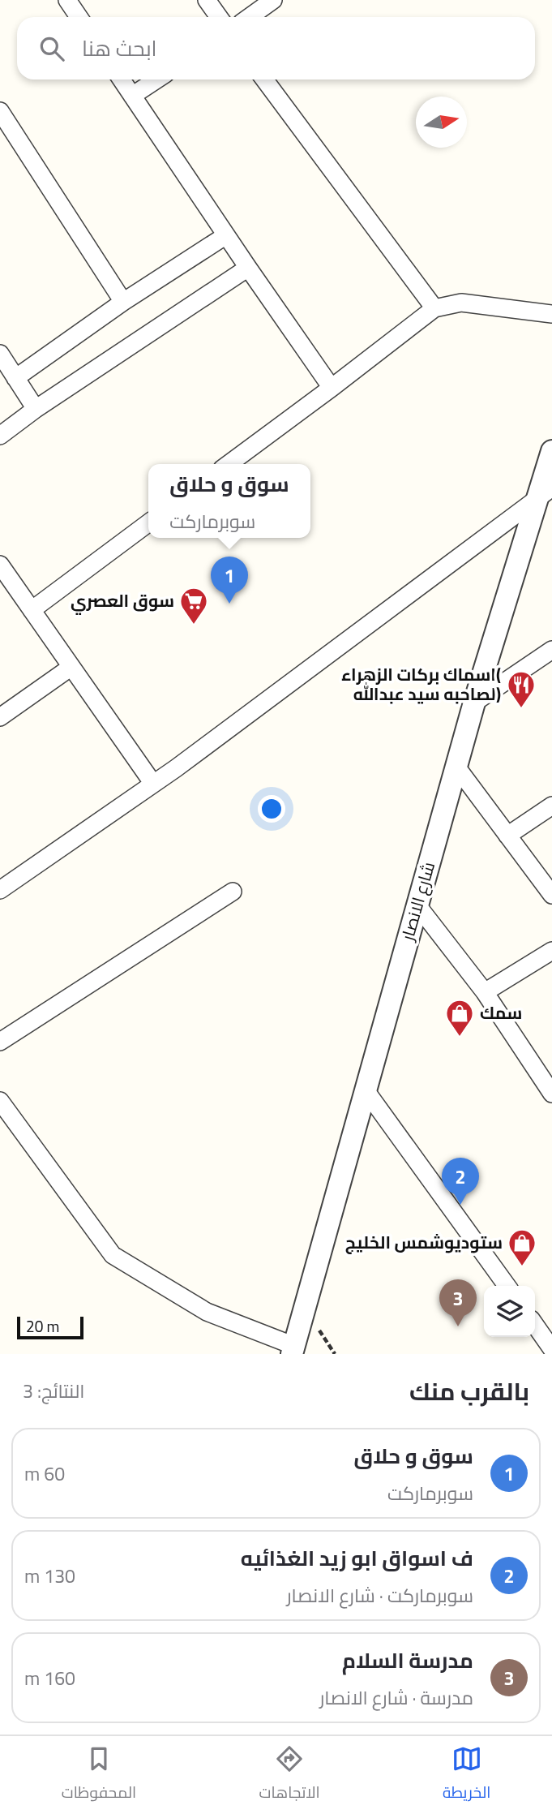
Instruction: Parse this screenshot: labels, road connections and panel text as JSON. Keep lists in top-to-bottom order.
{
  "streets": {
    "street": ["شارع الانصار"]
  },
  "places": {
    "supermarket": ["سوق العصري"],
    "restaurant": ["اسماك بركات الزهراء( لصاحبه سيد عبدالله)"],
    "shop": ["سمك", "ستوديوشمس الخليج"]
  },
  "scale_bar": "20 m",
  "north": "right",
  "page": {
    "search": "ابحث هنا",
    "popup": ["سوق و حلاق", "سوبرماركت"],
    "pins": ["1", "2", "3"],
    "scale": "20 m",
    "heading": ["بالقرب منك", "النتائج: 3"],
    "list": [
      {
        "mark": "1",
        "name": "سوق و حلاق",
        "note": "سوبرماركت",
        "value": "60 m"
      },
      {
        "mark": "2",
        "name": "ف اسواق ابو زيد الغذائيه",
        "note": "سوبرماركت · شارع الانصار",
        "value": "130 m"
      },
      {
        "mark": "3",
        "name": "مدرسة السلام",
        "note": "مدرسة · شارع الانصار",
        "value": "160 m"
      }
    ],
    "nav": ["الخريطة", "الاتجاهات", "المحفوظات"]
  }
}
